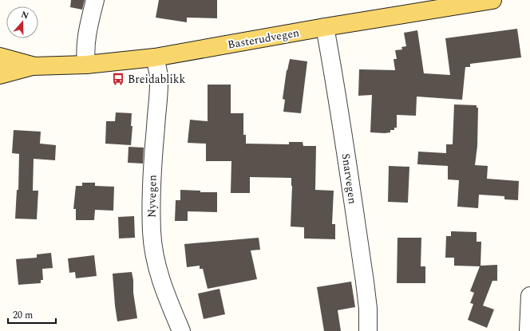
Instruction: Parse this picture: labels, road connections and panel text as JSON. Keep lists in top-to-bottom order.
{
  "streets": {
    "main road": ["Basterudvegen"],
    "street": ["Snarvegen", "Nyvegen"]
  },
  "crossings": [
    ["Basterudvegen", "Snarvegen"],
    ["Basterudvegen", "Nyvegen"]
  ],
  "places": {
    "bus stop": ["Breidablikk"]
  },
  "scale_bar": "20 m",
  "north": "top"
}
